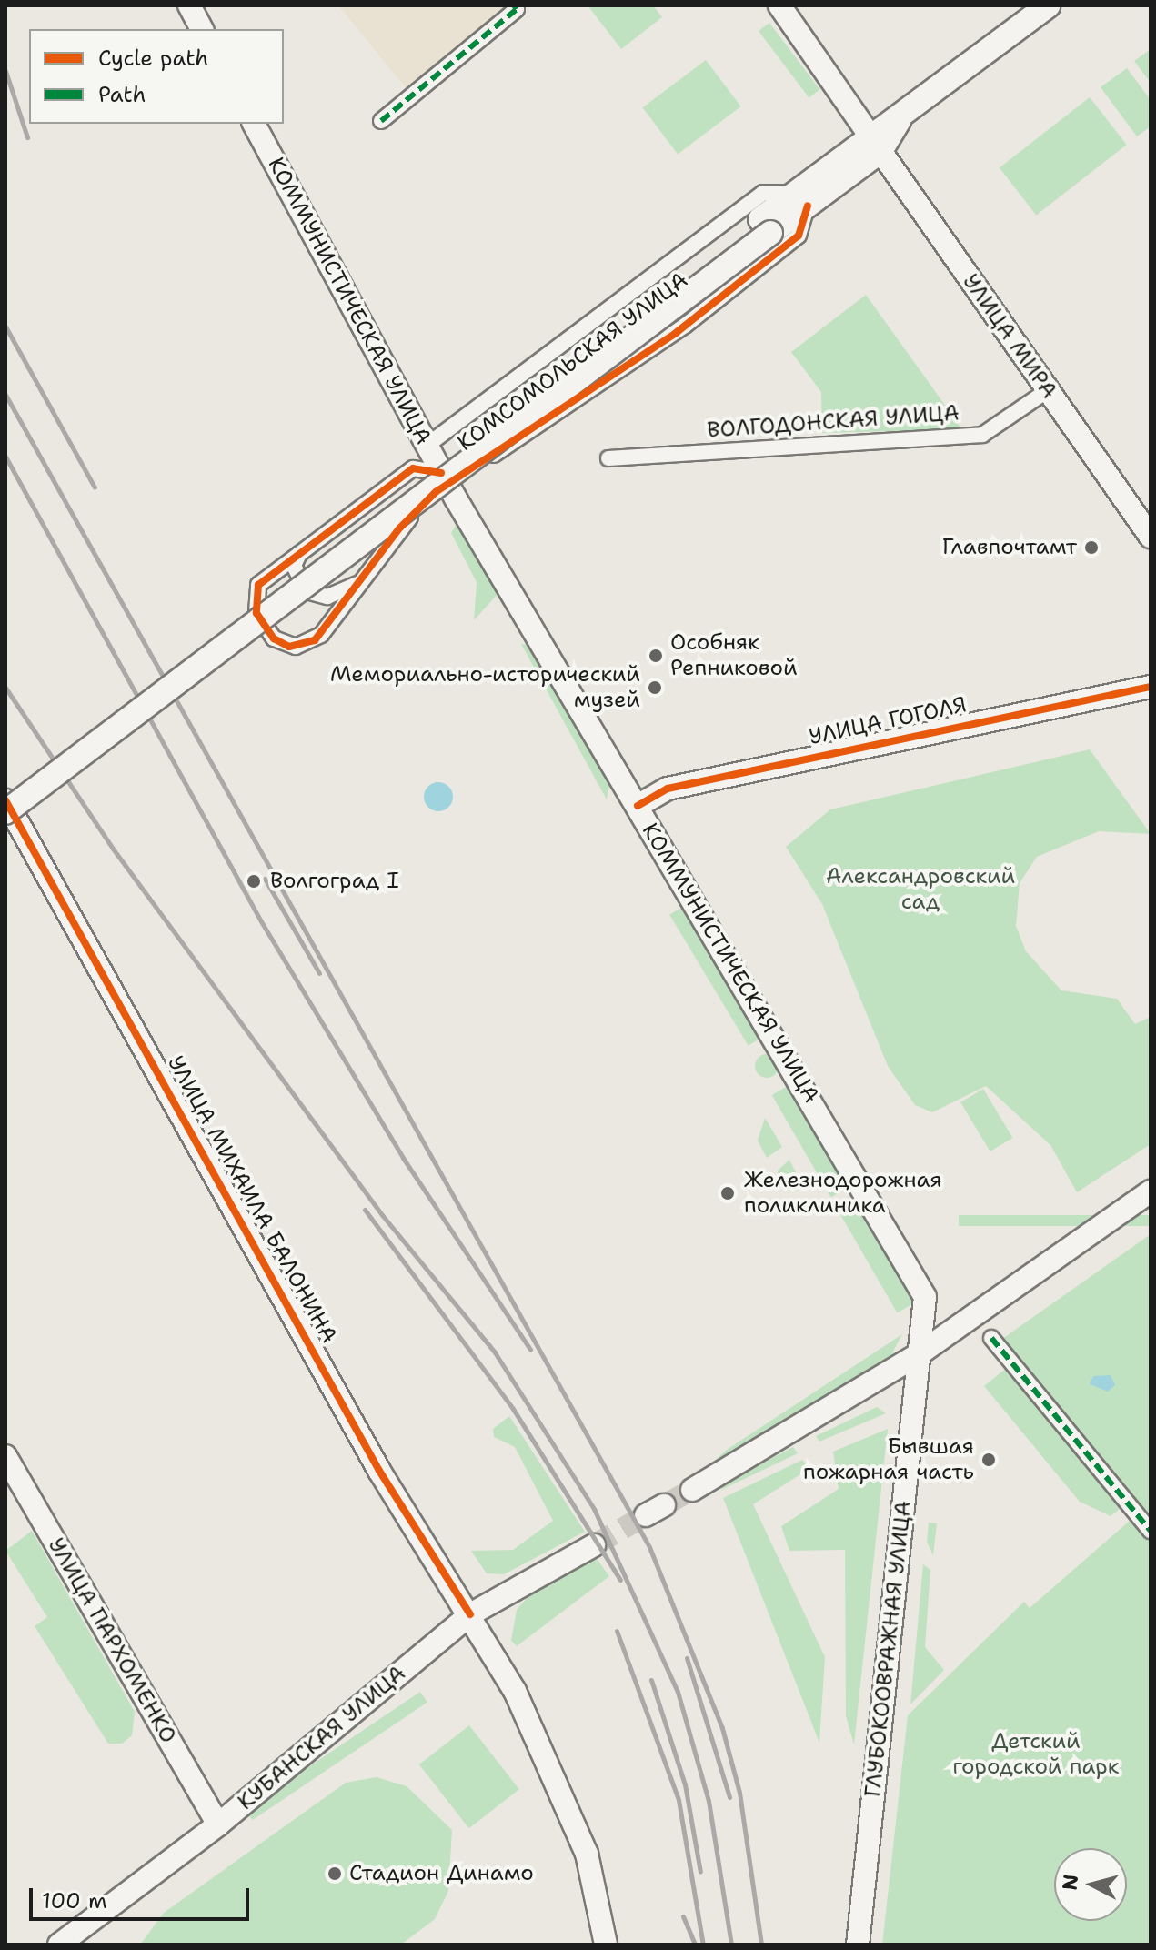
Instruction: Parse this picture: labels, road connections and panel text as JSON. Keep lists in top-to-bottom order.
{
  "streets": {
    "main road": [
      "КОММУНИСТИЧЕСКАЯ УЛИЦА",
      "УЛИЦА МИРА",
      "КОМСОМОЛЬСКАЯ УЛИЦА",
      "УЛИЦА ГОГОЛЯ",
      "УЛИЦА МИХАИЛА БАЛОНИНА",
      "УЛИЦА ПАРХОМЕНКО",
      "ГЛУБОКООВРАЖНАЯ УЛИЦА",
      "КУБАНСКАЯ УЛИЦА"
    ],
    "street": ["ВОЛГОДОНСКАЯ УЛИЦА"]
  },
  "crossings": [
    ["КОММУНИСТИЧЕСКАЯ УЛИЦА", "УЛИЦА ГОГОЛЯ"],
    ["КОММУНИСТИЧЕСКАЯ УЛИЦА", "ГЛУБОКООВРАЖНАЯ УЛИЦА"],
    ["УЛИЦА МИРА", "КОМСОМОЛЬСКАЯ УЛИЦА"],
    ["УЛИЦА МИРА", "ВОЛГОДОНСКАЯ УЛИЦА"],
    ["КОМСОМОЛЬСКАЯ УЛИЦА", "УЛИЦА МИХАИЛА БАЛОНИНА"],
    ["УЛИЦА МИХАИЛА БАЛОНИНА", "КУБАНСКАЯ УЛИЦА"],
    ["УЛИЦА ПАРХОМЕНКО", "КУБАНСКАЯ УЛИЦА"]
  ],
  "parks": ["Александровский сад", "Детский городской парк"],
  "places": [
    "Главпочтамт",
    "Особняк Репниковой",
    "Мемориально-исторический музей",
    "Волгоград I",
    "Железнодорожная поликлиника",
    "Бывшая пожарная часть",
    "Стадион Динамо"
  ],
  "legend": ["Cycle path", "Path"],
  "scale_bar": "100 m",
  "north": "left"
}
